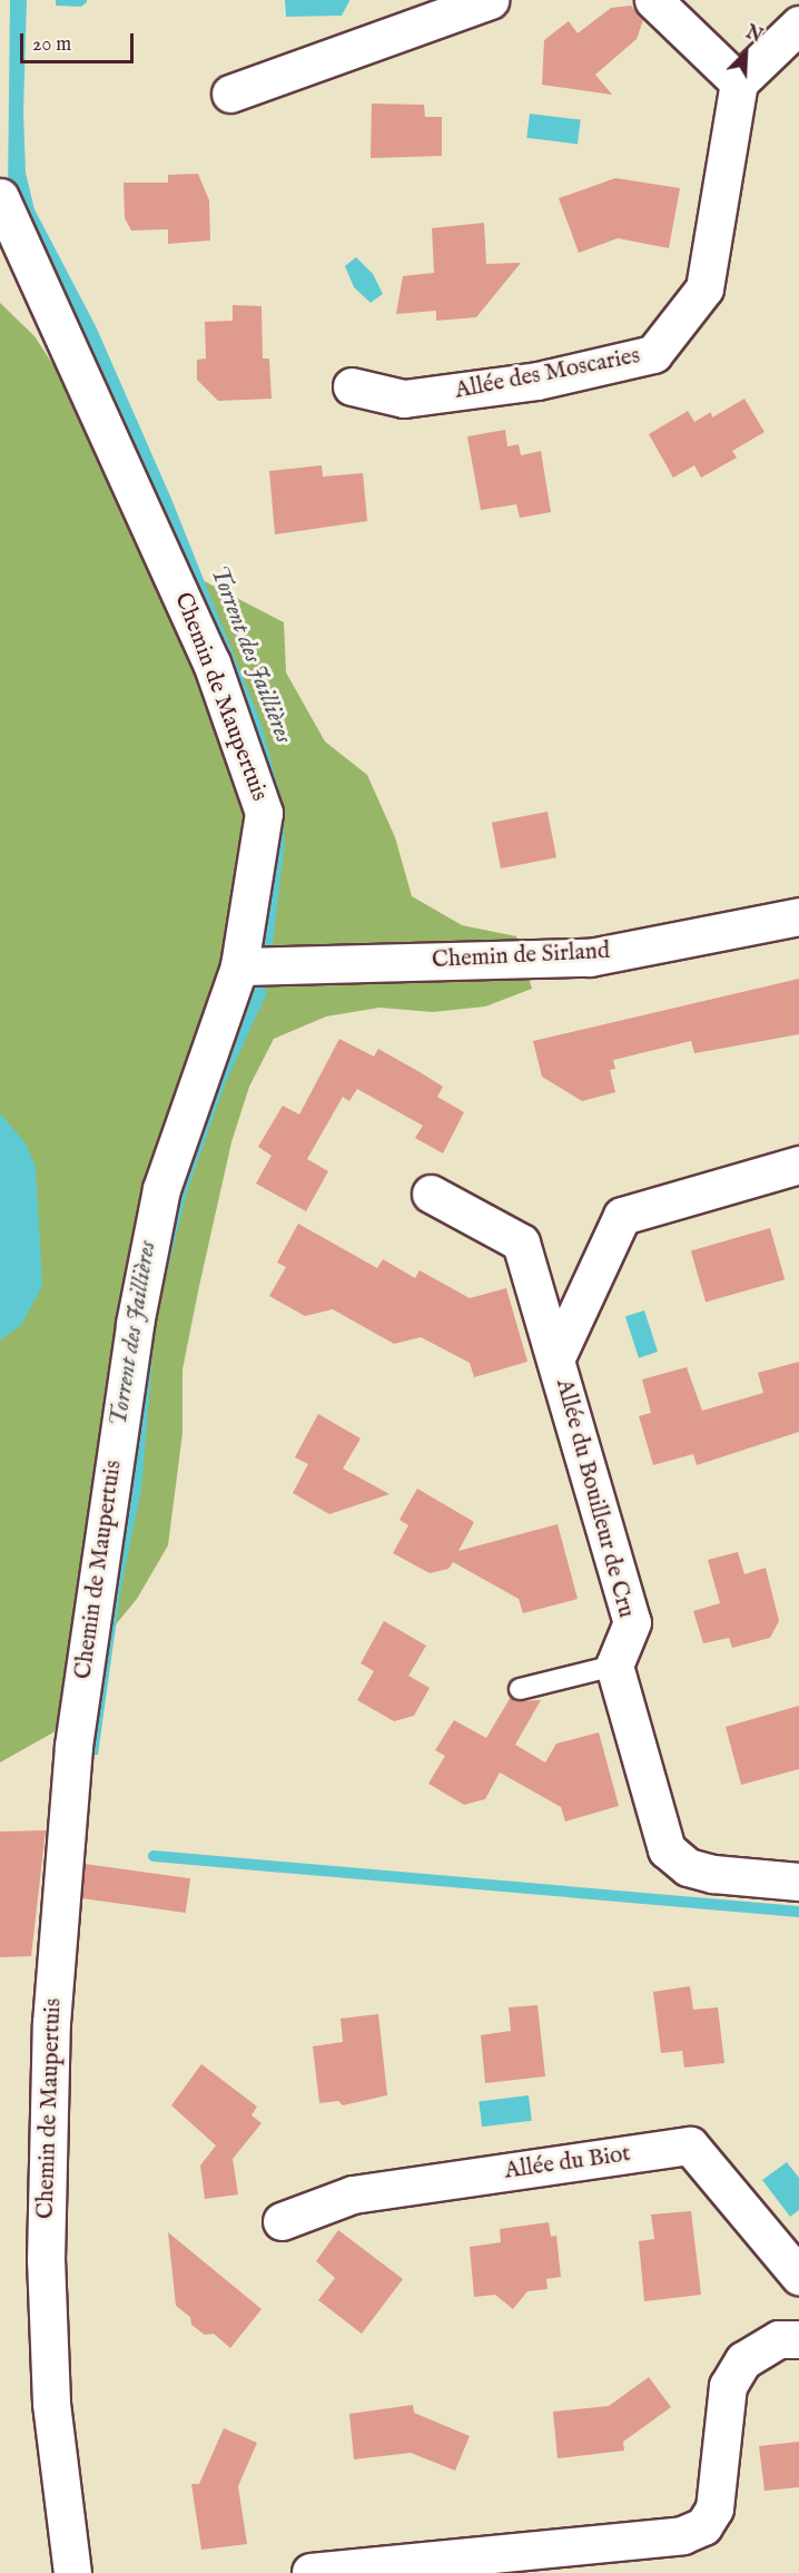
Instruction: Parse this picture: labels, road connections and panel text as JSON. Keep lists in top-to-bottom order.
{
  "streets": {
    "street": [
      "Allée des Moscaries",
      "Chemin de Maupertuis",
      "Chemin de Sirland",
      "Allée du Bouilleur de Cru",
      "Allée du Biot"
    ]
  },
  "crossings": [
    ["Chemin de Maupertuis", "Chemin de Sirland"]
  ],
  "water": ["Torrent des Jaillières"],
  "scale_bar": "20 m",
  "north": "top right"
}
